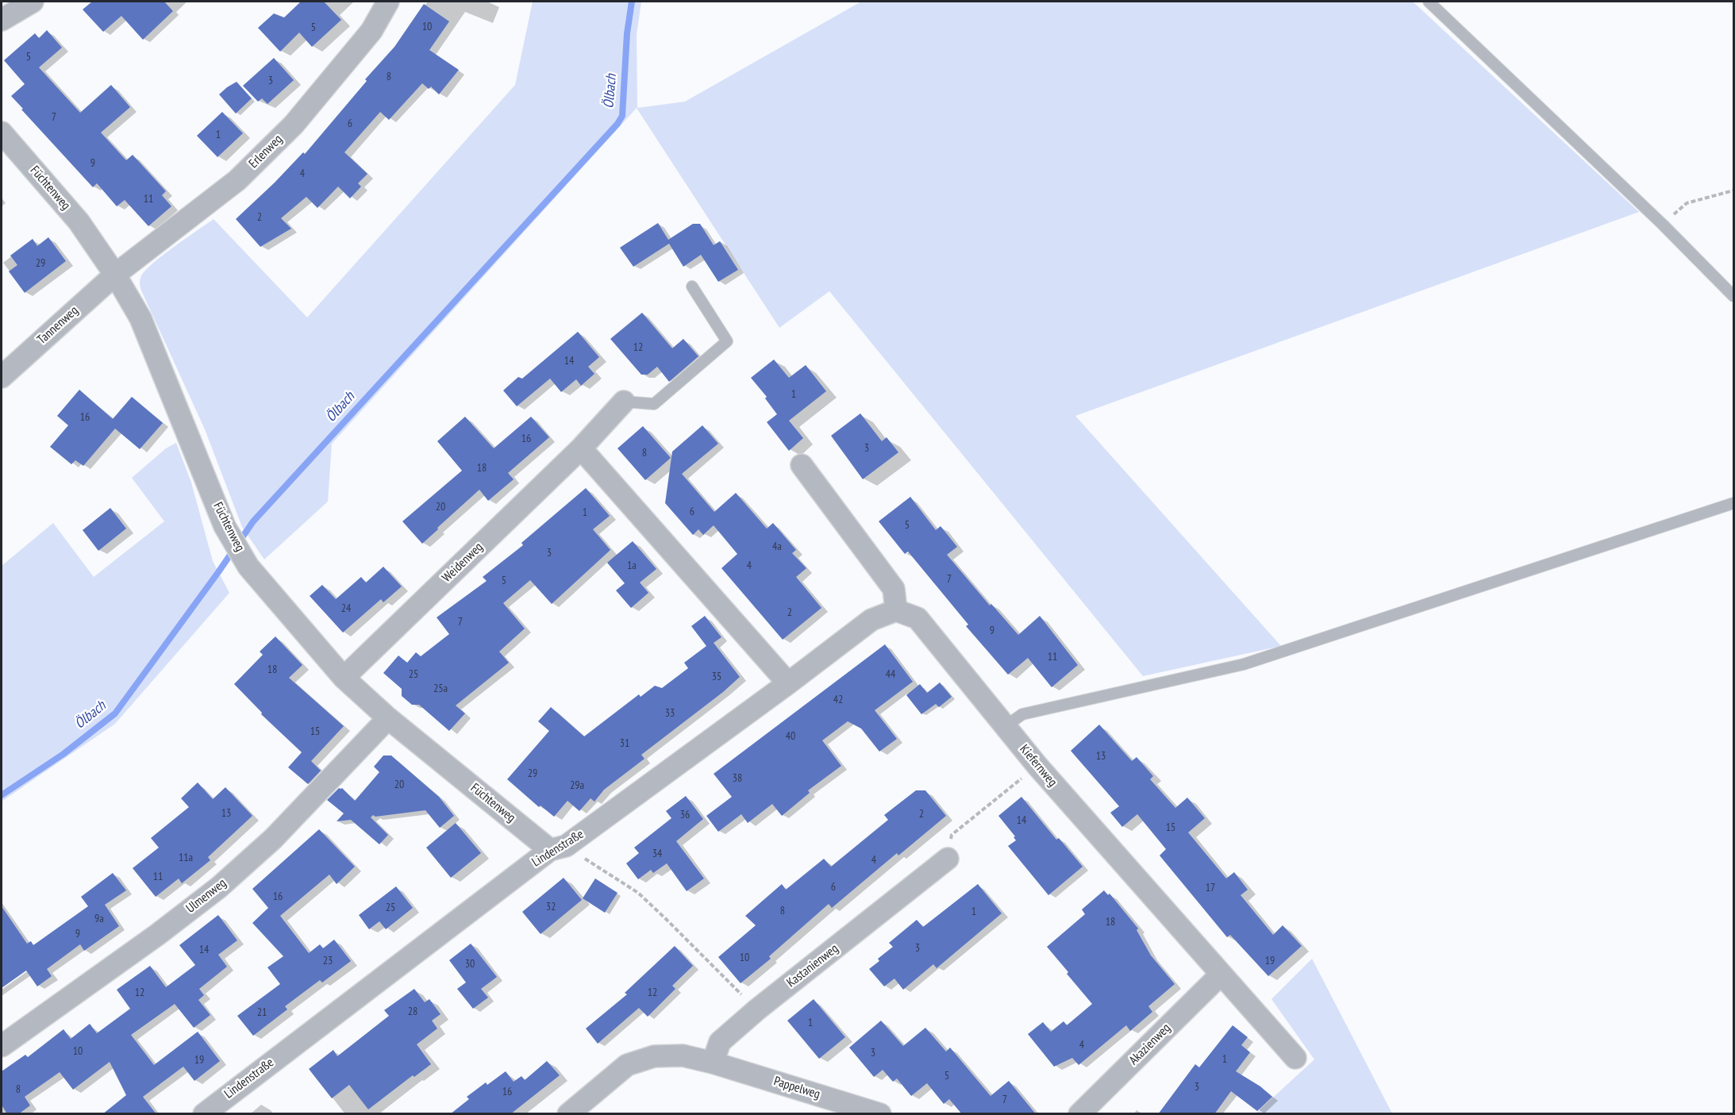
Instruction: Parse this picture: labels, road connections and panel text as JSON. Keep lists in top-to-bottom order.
{
  "streets": {
    "street": [
      "Erlenweg",
      "Füchtenweg",
      "Tannenweg",
      "Weidenweg",
      "Kiefernweg",
      "Lindenstraße",
      "Ulmenweg",
      "Kastanienweg",
      "Akazienweg",
      "Pappelweg"
    ]
  },
  "crossings": [
    ["Erlenweg", "Füchtenweg"],
    ["Erlenweg", "Tannenweg"],
    ["Füchtenweg", "Tannenweg"],
    ["Füchtenweg", "Weidenweg"],
    ["Füchtenweg", "Lindenstraße"],
    ["Füchtenweg", "Ulmenweg"],
    ["Kiefernweg", "Lindenstraße"],
    ["Kiefernweg", "Akazienweg"],
    ["Kastanienweg", "Pappelweg"]
  ],
  "water": ["Ölbach"],
  "house_numbers": [
    "10",
    "5",
    "5",
    "8",
    "3",
    "7",
    "6",
    "1",
    "9",
    "4",
    "11",
    "2",
    "29",
    "12",
    "14",
    "1",
    "16",
    "16",
    "3",
    "8",
    "18",
    "20",
    "6",
    "1",
    "5",
    "4a",
    "3",
    "1a",
    "4",
    "7",
    "5",
    "24",
    "2",
    "7",
    "9",
    "11",
    "18",
    "25",
    "44",
    "35",
    "25a",
    "42",
    "33",
    "15",
    "40",
    "31",
    "13",
    "29",
    "38",
    "20",
    "29a",
    "13",
    "2",
    "36",
    "14",
    "15",
    "34",
    "11a",
    "4",
    "11",
    "6",
    "17",
    "16",
    "32",
    "25",
    "8",
    "1",
    "9a",
    "18",
    "9",
    "3",
    "14",
    "10",
    "23",
    "19",
    "30",
    "12",
    "12",
    "28",
    "21",
    "1",
    "4",
    "10",
    "3",
    "1",
    "19",
    "5",
    "3",
    "8",
    "16",
    "7"
  ]
}
